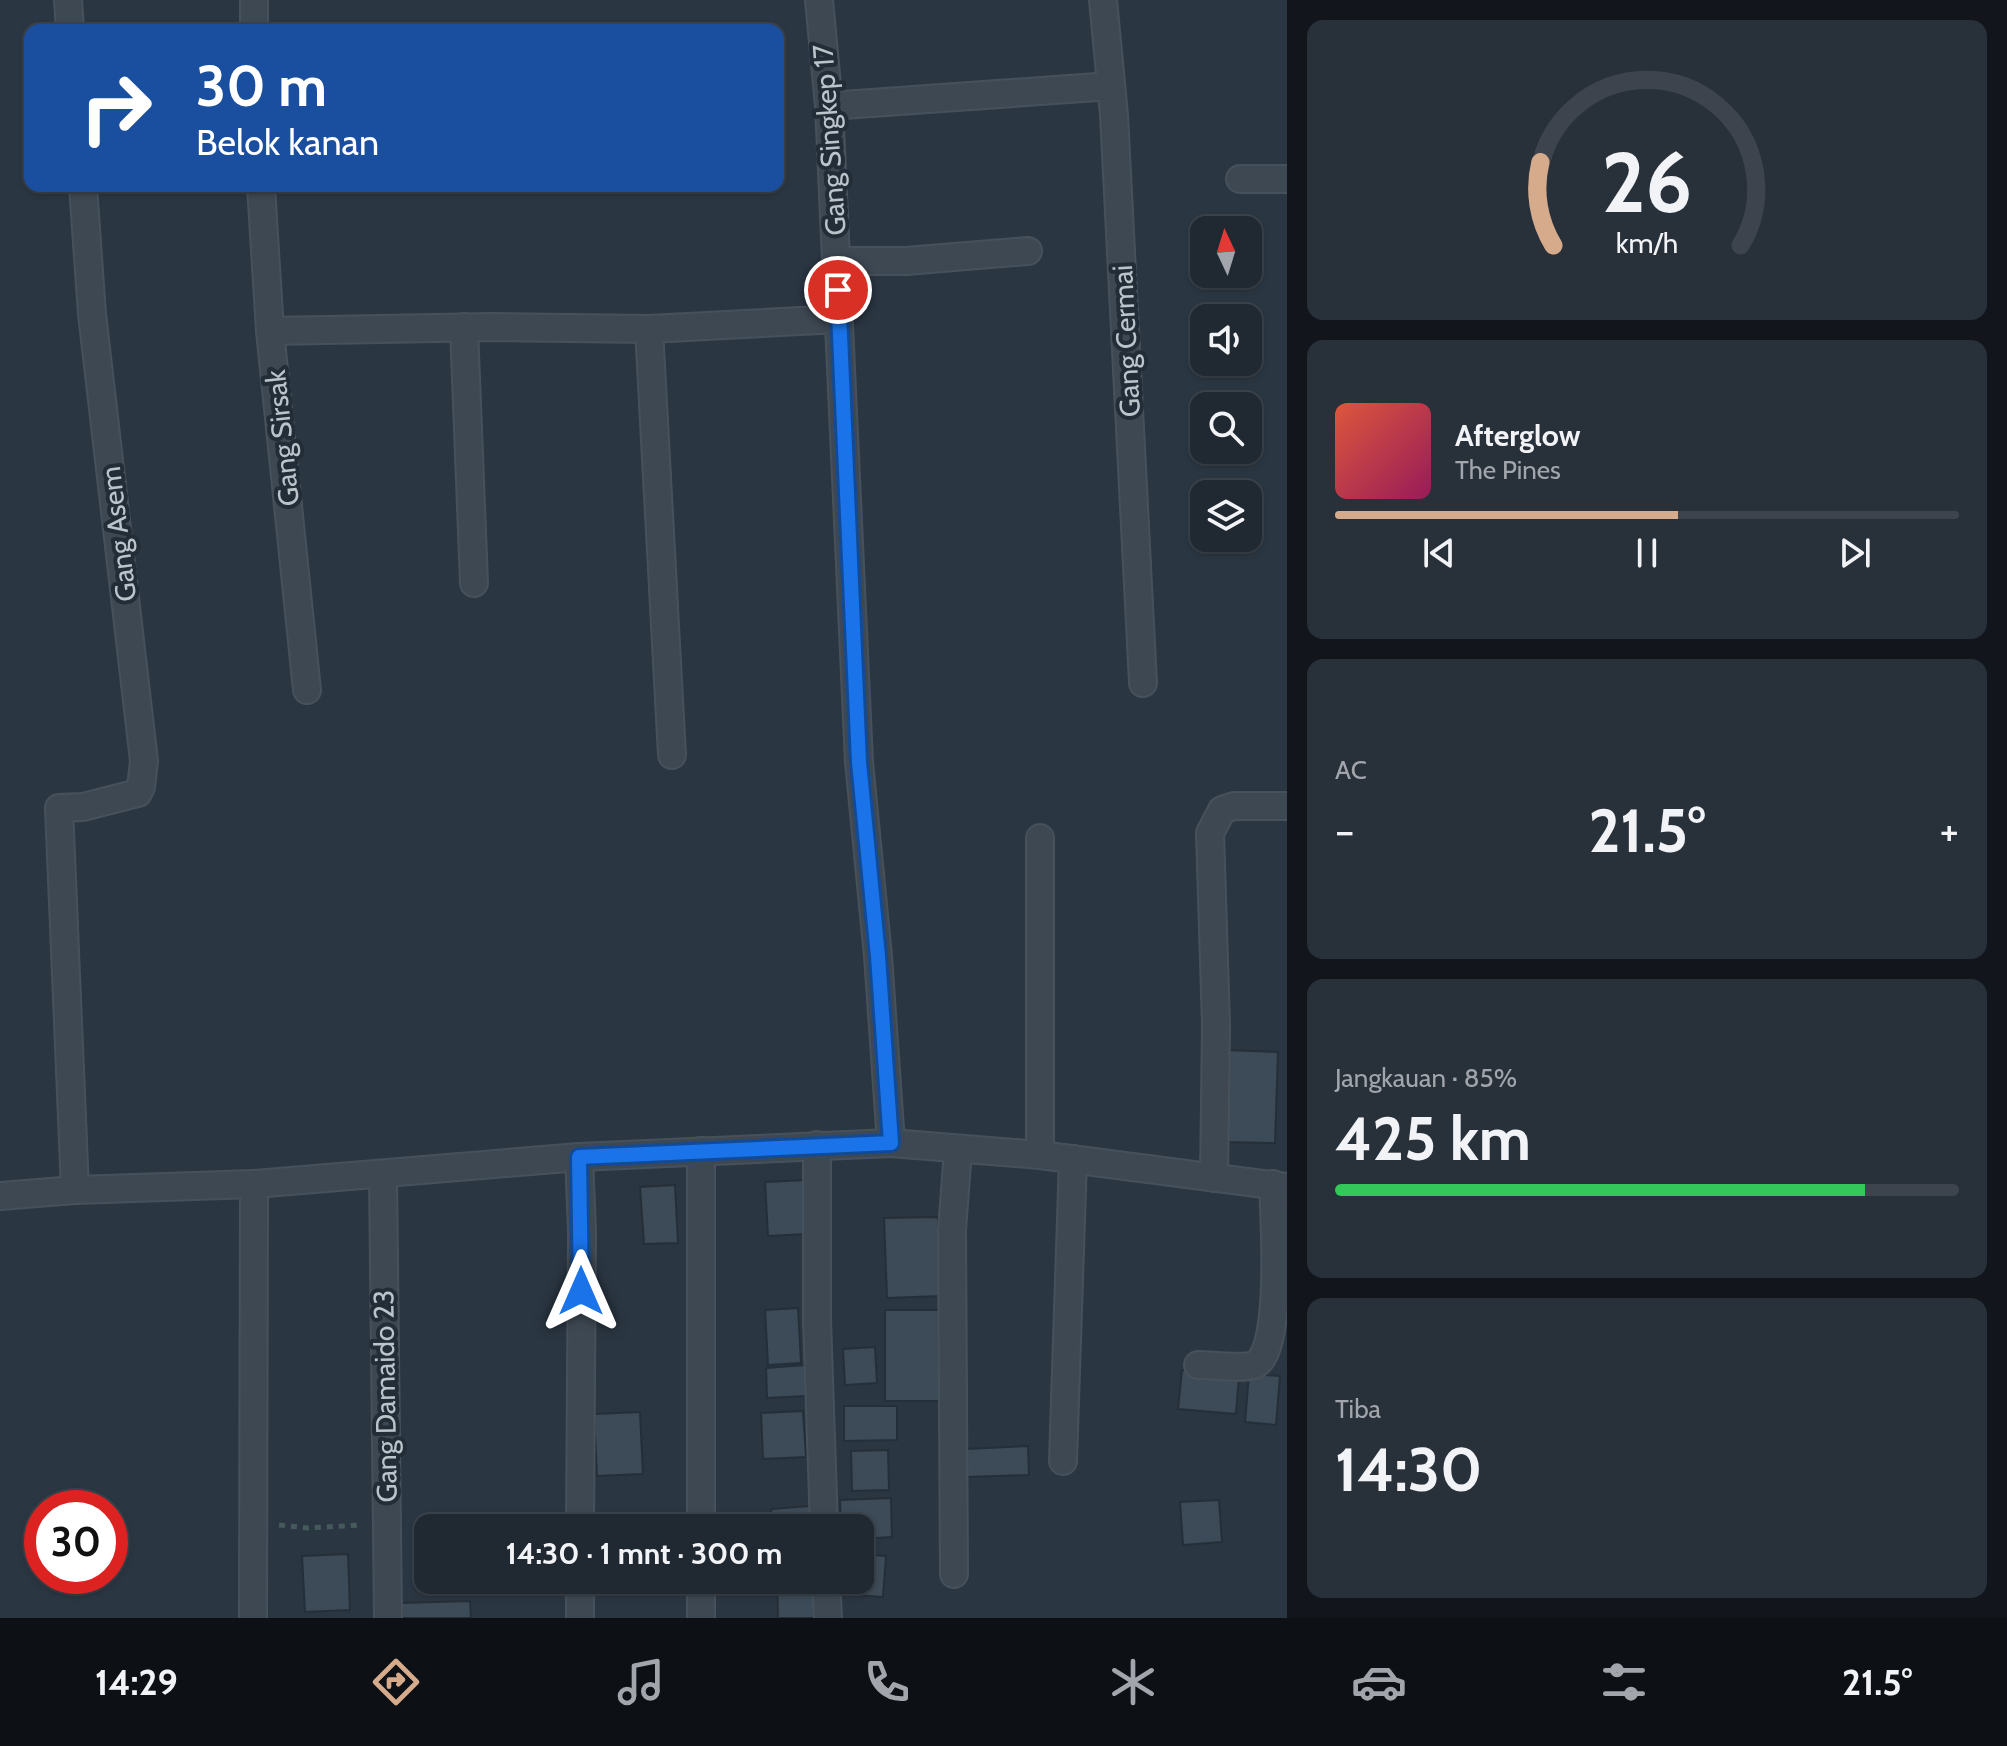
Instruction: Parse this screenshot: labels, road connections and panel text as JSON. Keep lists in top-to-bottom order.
{
  "streets": {
    "street": [
      "Gang Singkep 17",
      "Gang Cermai",
      "Gang Sirsak",
      "Gang Asem",
      "Gang Damaido 23"
    ]
  },
  "north": "top",
  "page": {
    "turn": ["30 m", "Belok kanan"],
    "song": ["Afterglow", "The Pines"],
    "tile": [
      "AC",
      ["Jangkauan · 85%", "425 km"],
      ["Tiba", "14:30"]
    ],
    "heat": ["−", "21.5°", "+"],
    "limit": "30",
    "trip": "14:30 · 1 mnt · 300 m",
    "tabs": ["14:29", "21.5°"],
    "gauge": ["26", "km/h"]
  }
}
